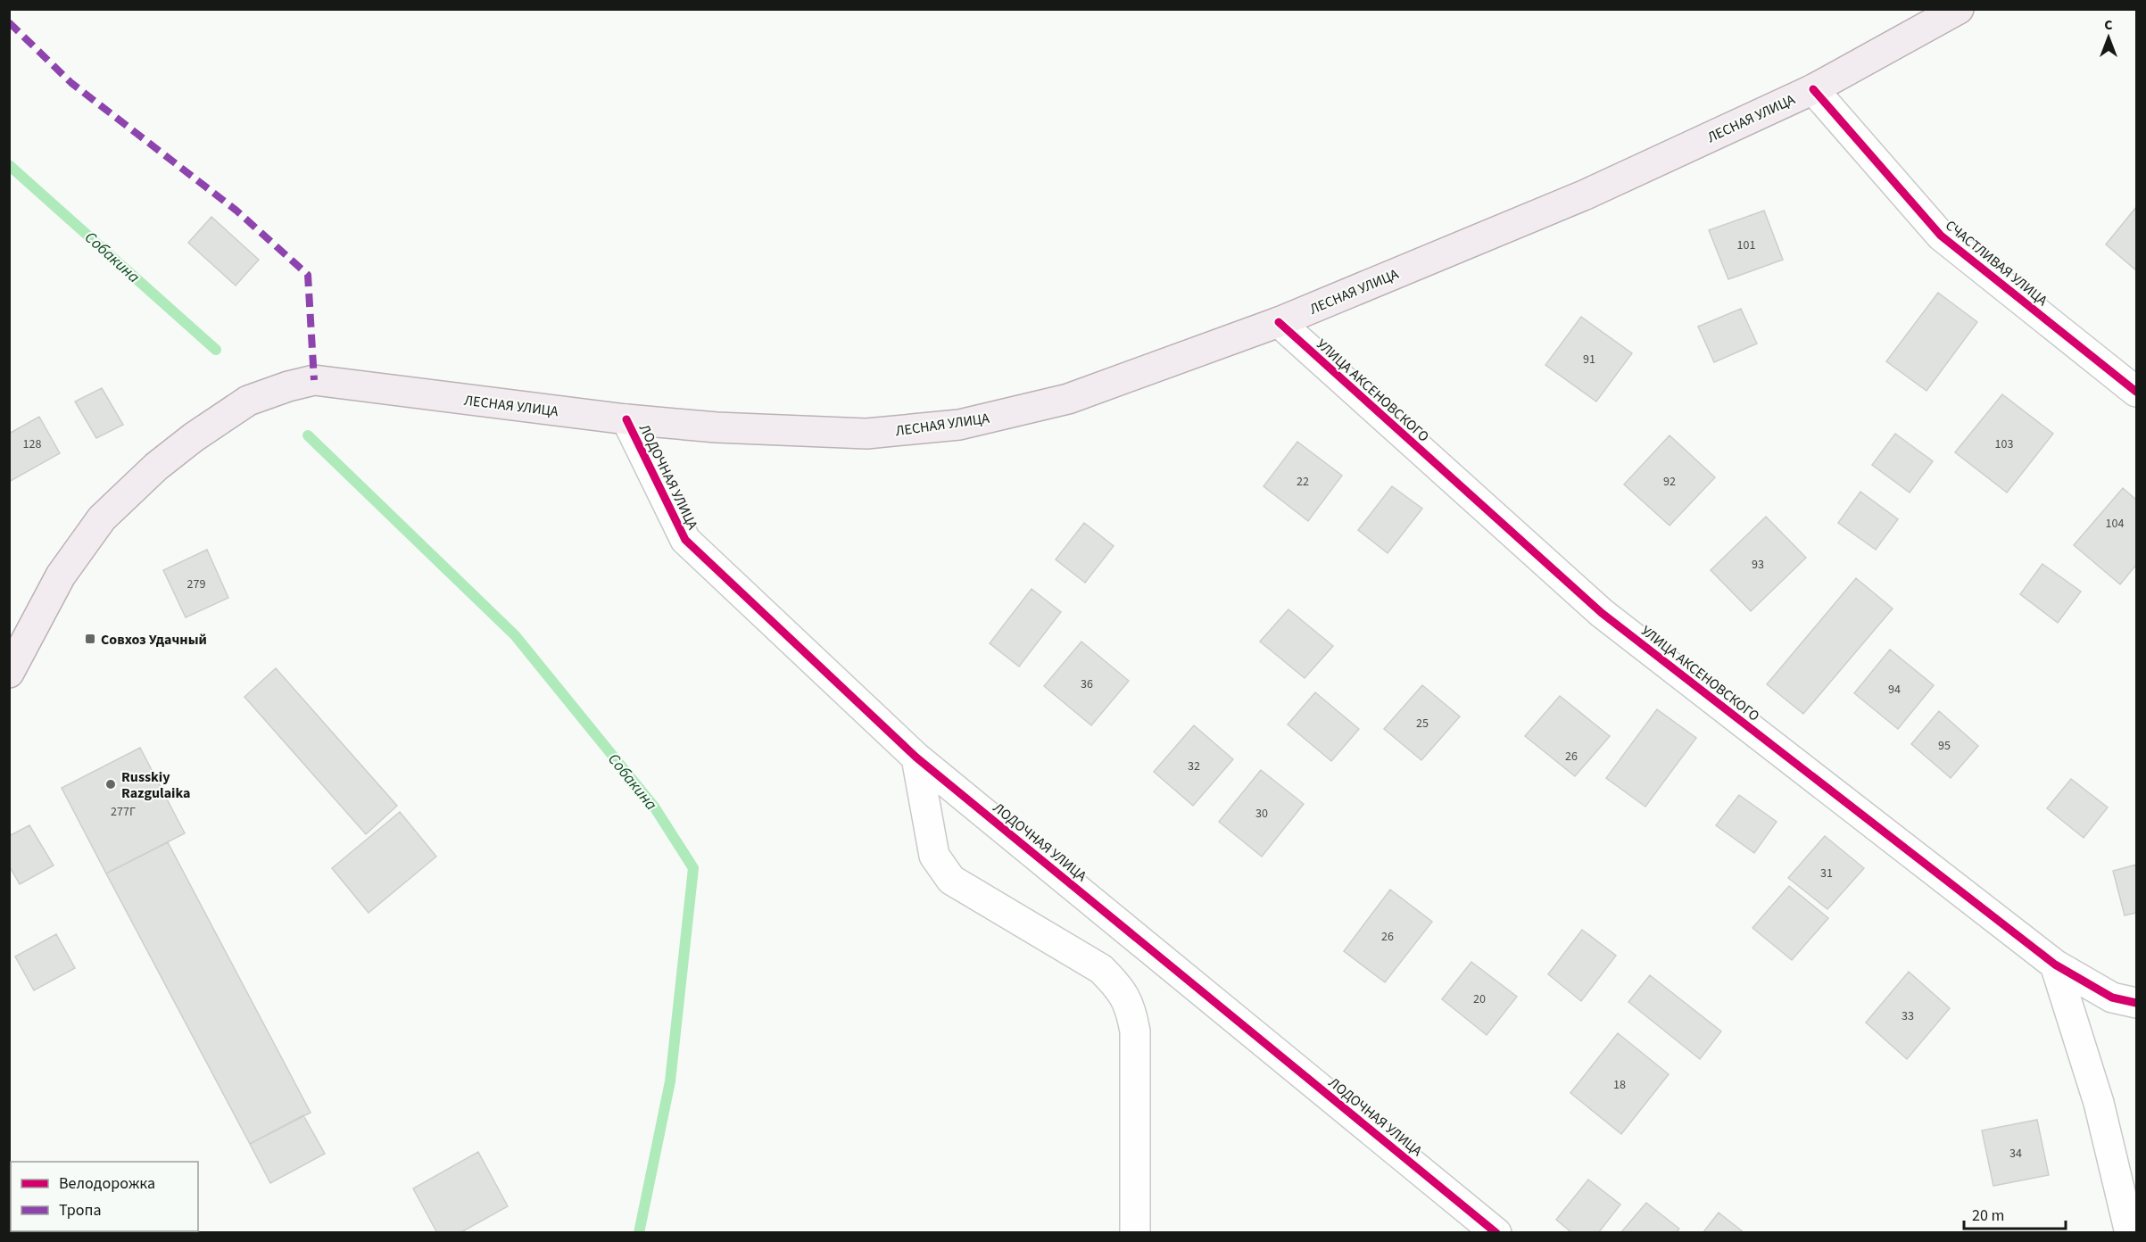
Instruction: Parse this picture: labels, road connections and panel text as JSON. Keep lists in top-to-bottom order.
{
  "streets": {
    "main road": ["ЛЕСНАЯ УЛИЦА"],
    "street": ["СЧАСТЛИВАЯ УЛИЦА", "УЛИЦА АКСЕНОВСКОГО", "ЛОДОЧНАЯ УЛИЦА"]
  },
  "crossings": [
    ["ЛЕСНАЯ УЛИЦА", "СЧАСТЛИВАЯ УЛИЦА"],
    ["ЛЕСНАЯ УЛИЦА", "УЛИЦА АКСЕНОВСКОГО"],
    ["ЛЕСНАЯ УЛИЦА", "ЛОДОЧНАЯ УЛИЦА"]
  ],
  "water": ["Собакина"],
  "places": {
    "transit": ["Совхоз Удачный"],
    "other": ["Russkiy Razgulaika"]
  },
  "house_numbers": [
    "101",
    "91",
    "128",
    "103",
    "22",
    "92",
    "104",
    "93",
    "279",
    "36",
    "94",
    "25",
    "95",
    "26",
    "32",
    "277Г",
    "30",
    "31",
    "26",
    "20",
    "33",
    "18",
    "34"
  ],
  "legend": ["Велодорожка", "Тропа"],
  "scale_bar": "20 m",
  "north": "top"
}
